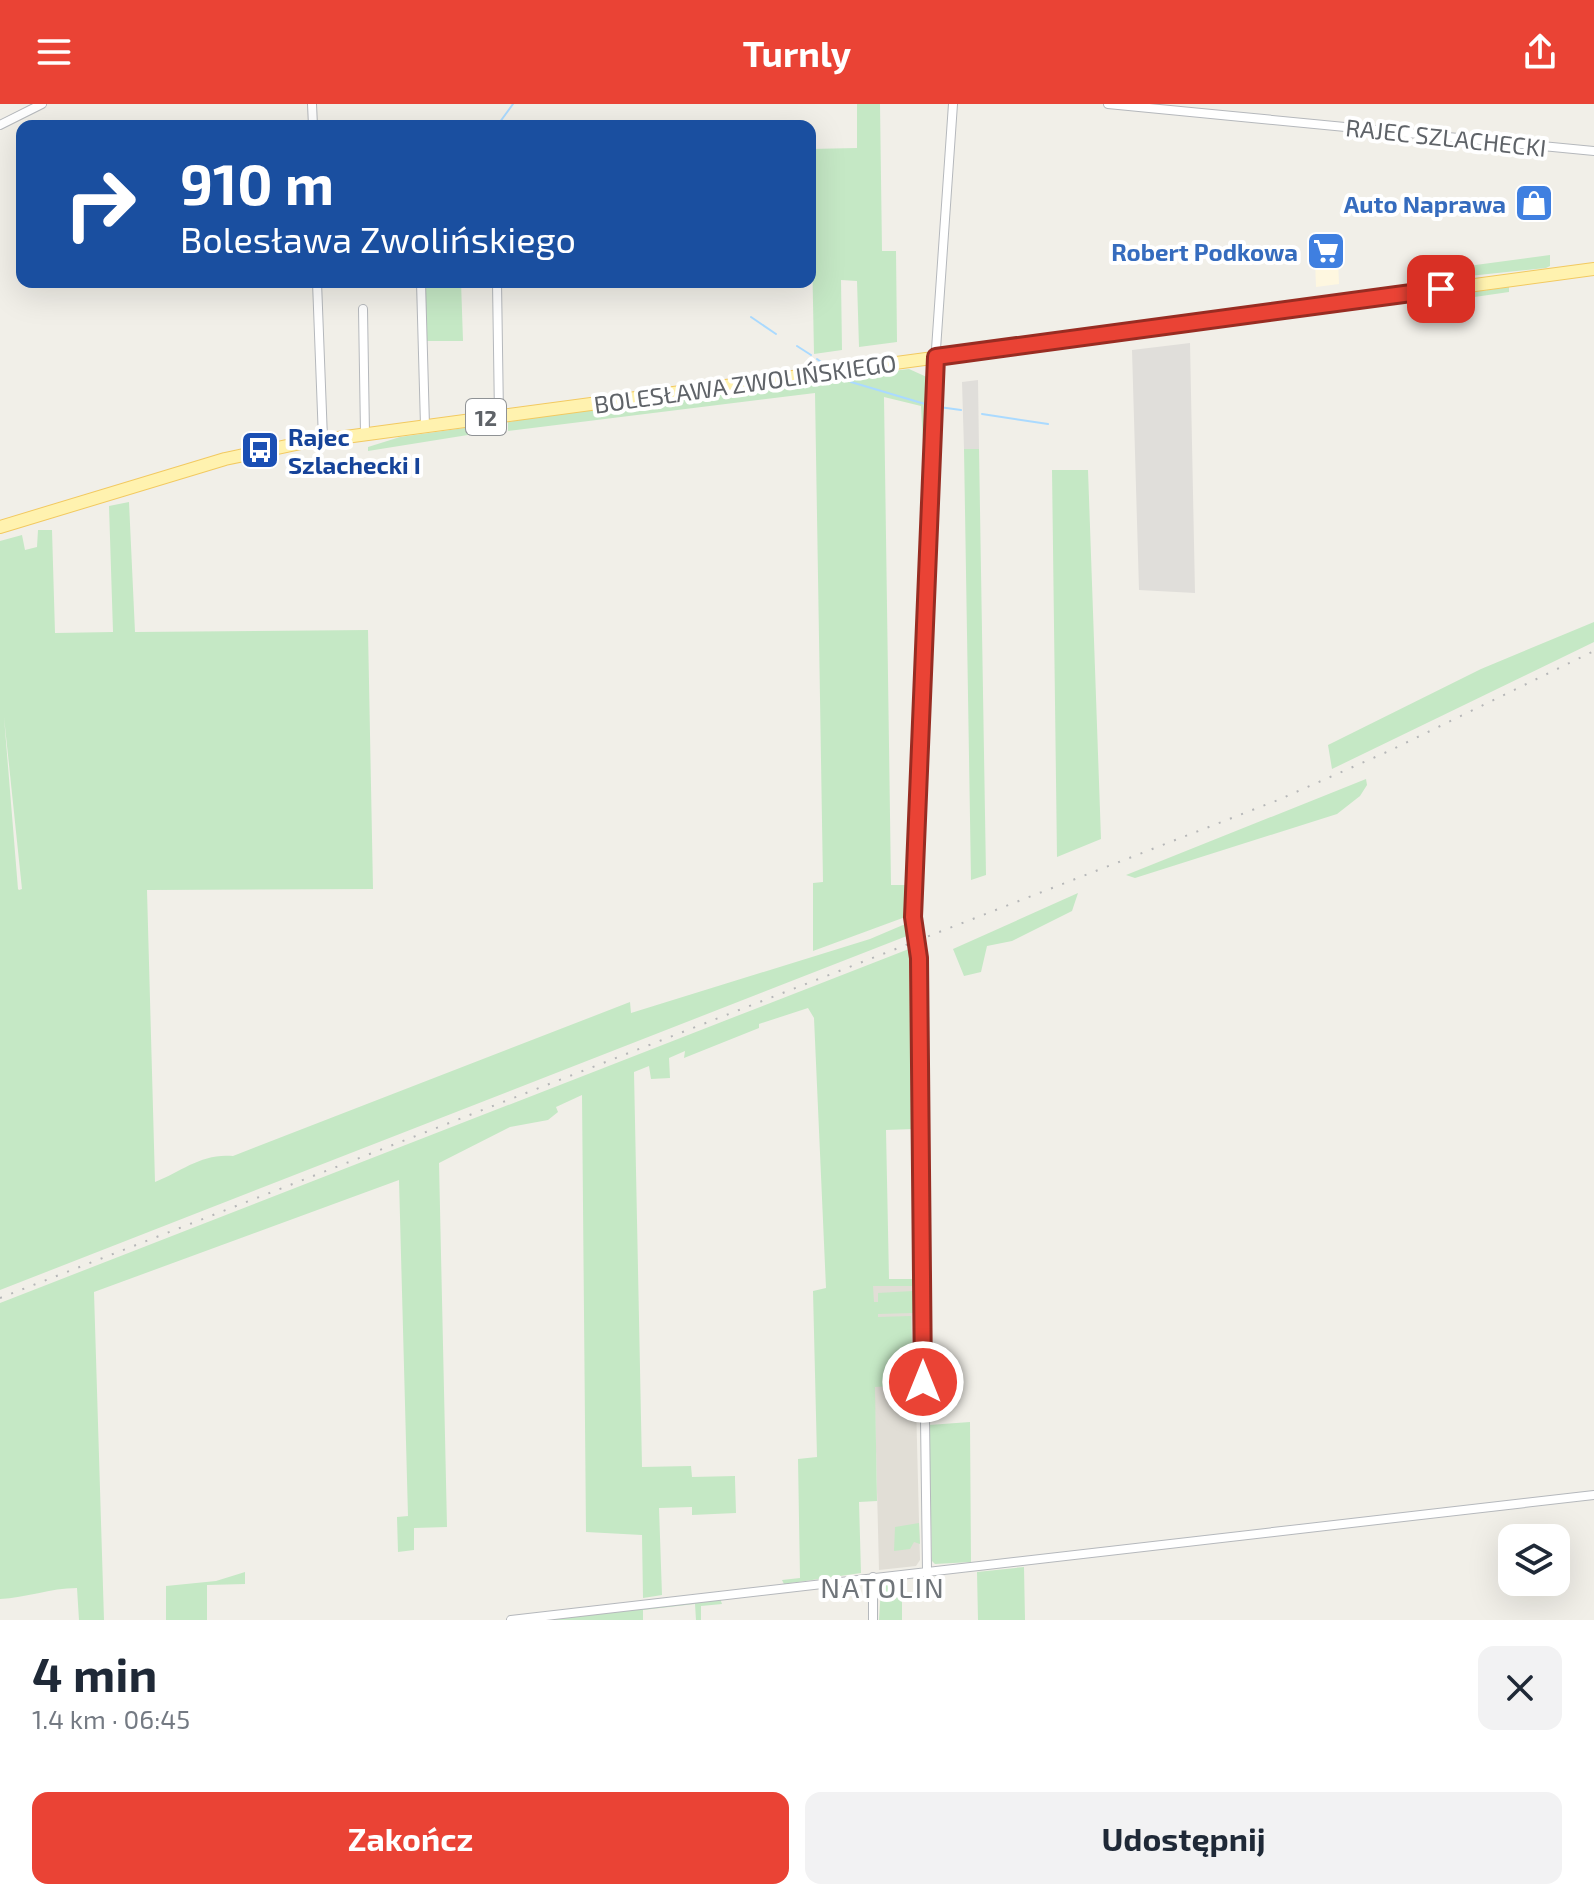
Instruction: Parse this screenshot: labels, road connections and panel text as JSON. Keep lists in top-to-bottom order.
{
  "streets": {
    "main road": ["BOLESŁAWA ZWOLIŃSKIEGO", "12"],
    "street": ["RAJEC SZLACHECKI"]
  },
  "districts": ["NATOLIN"],
  "places": {
    "shop": ["Auto Naprawa"],
    "supermarket": ["Robert Podkowa"],
    "bus stop": ["Rajec Szlachecki I"]
  },
  "page": {
    "header": "Turnly",
    "turn": ["910 m", "Bolesława Zwolińskiego"],
    "heading": ["4 min", "1.4 km · 06:45"],
    "buttons": ["Zakończ", "Udostępnij"]
  }
}
